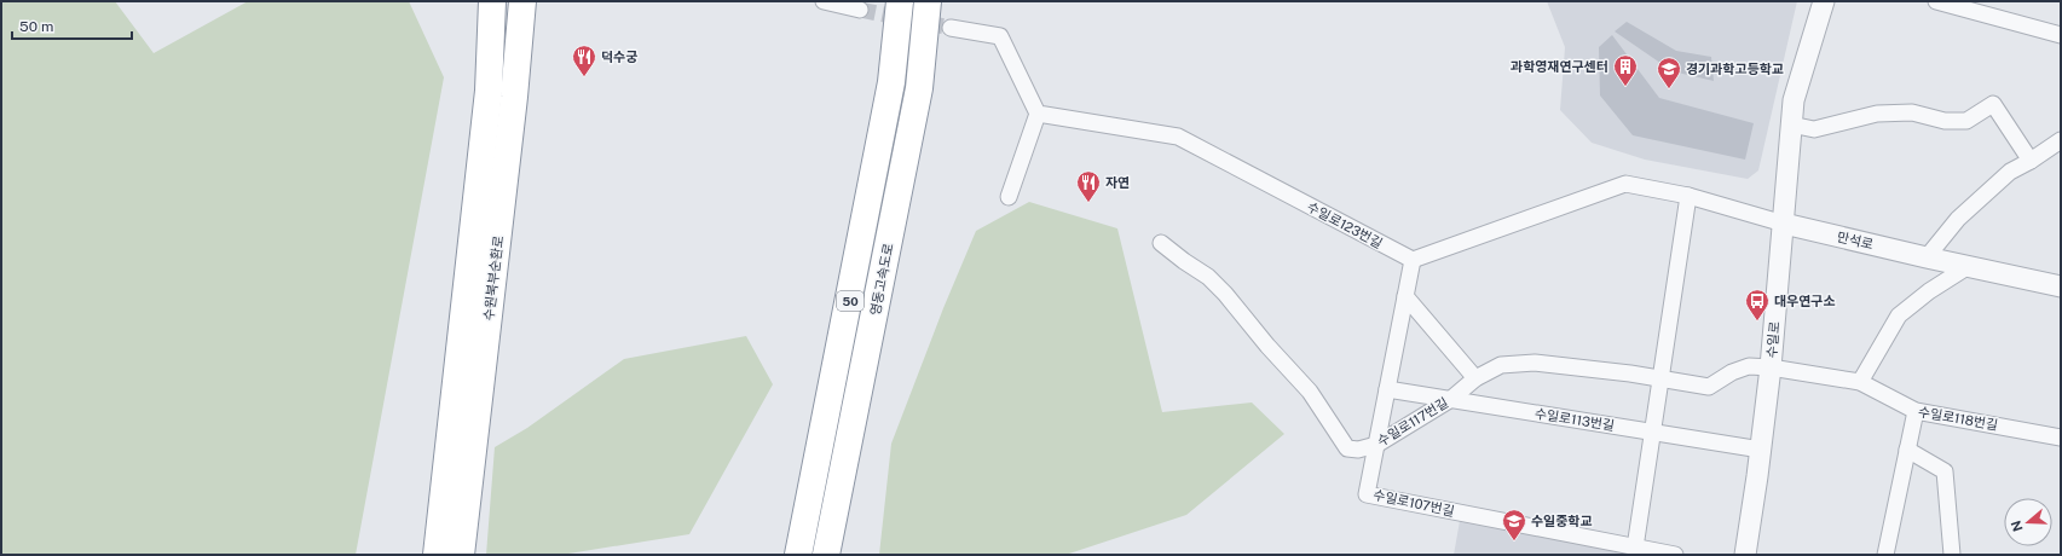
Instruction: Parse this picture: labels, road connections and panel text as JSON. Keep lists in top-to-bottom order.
{
  "streets": {
    "highway": ["수원북부순환로", "영동고속도로", "50"],
    "street": [
      "수일로123번길",
      "만석로",
      "수일로",
      "수일로118번길",
      "수일로113번길",
      "수일로117번길",
      "수일로107번길"
    ]
  },
  "crossings": [
    ["수일로123번길", "수일로107번길"],
    ["만석로", "수일로"],
    ["수일로", "수일로118번길"],
    ["수일로", "수일로113번길"],
    ["수일로", "수일로117번길"],
    ["수일로118번길", "수일로117번길"],
    ["수일로113번길", "수일로117번길"],
    ["수일로113번길", "수일로107번길"],
    ["수일로117번길", "수일로107번길"]
  ],
  "places": {
    "restaurant": ["덕수궁", "자연"],
    "building": ["과학영재연구센터"],
    "school or university": ["경기과학고등학교", "수일중학교"],
    "bus stop": ["대우연구소"]
  },
  "scale_bar": "50 m",
  "north": "left"
}
